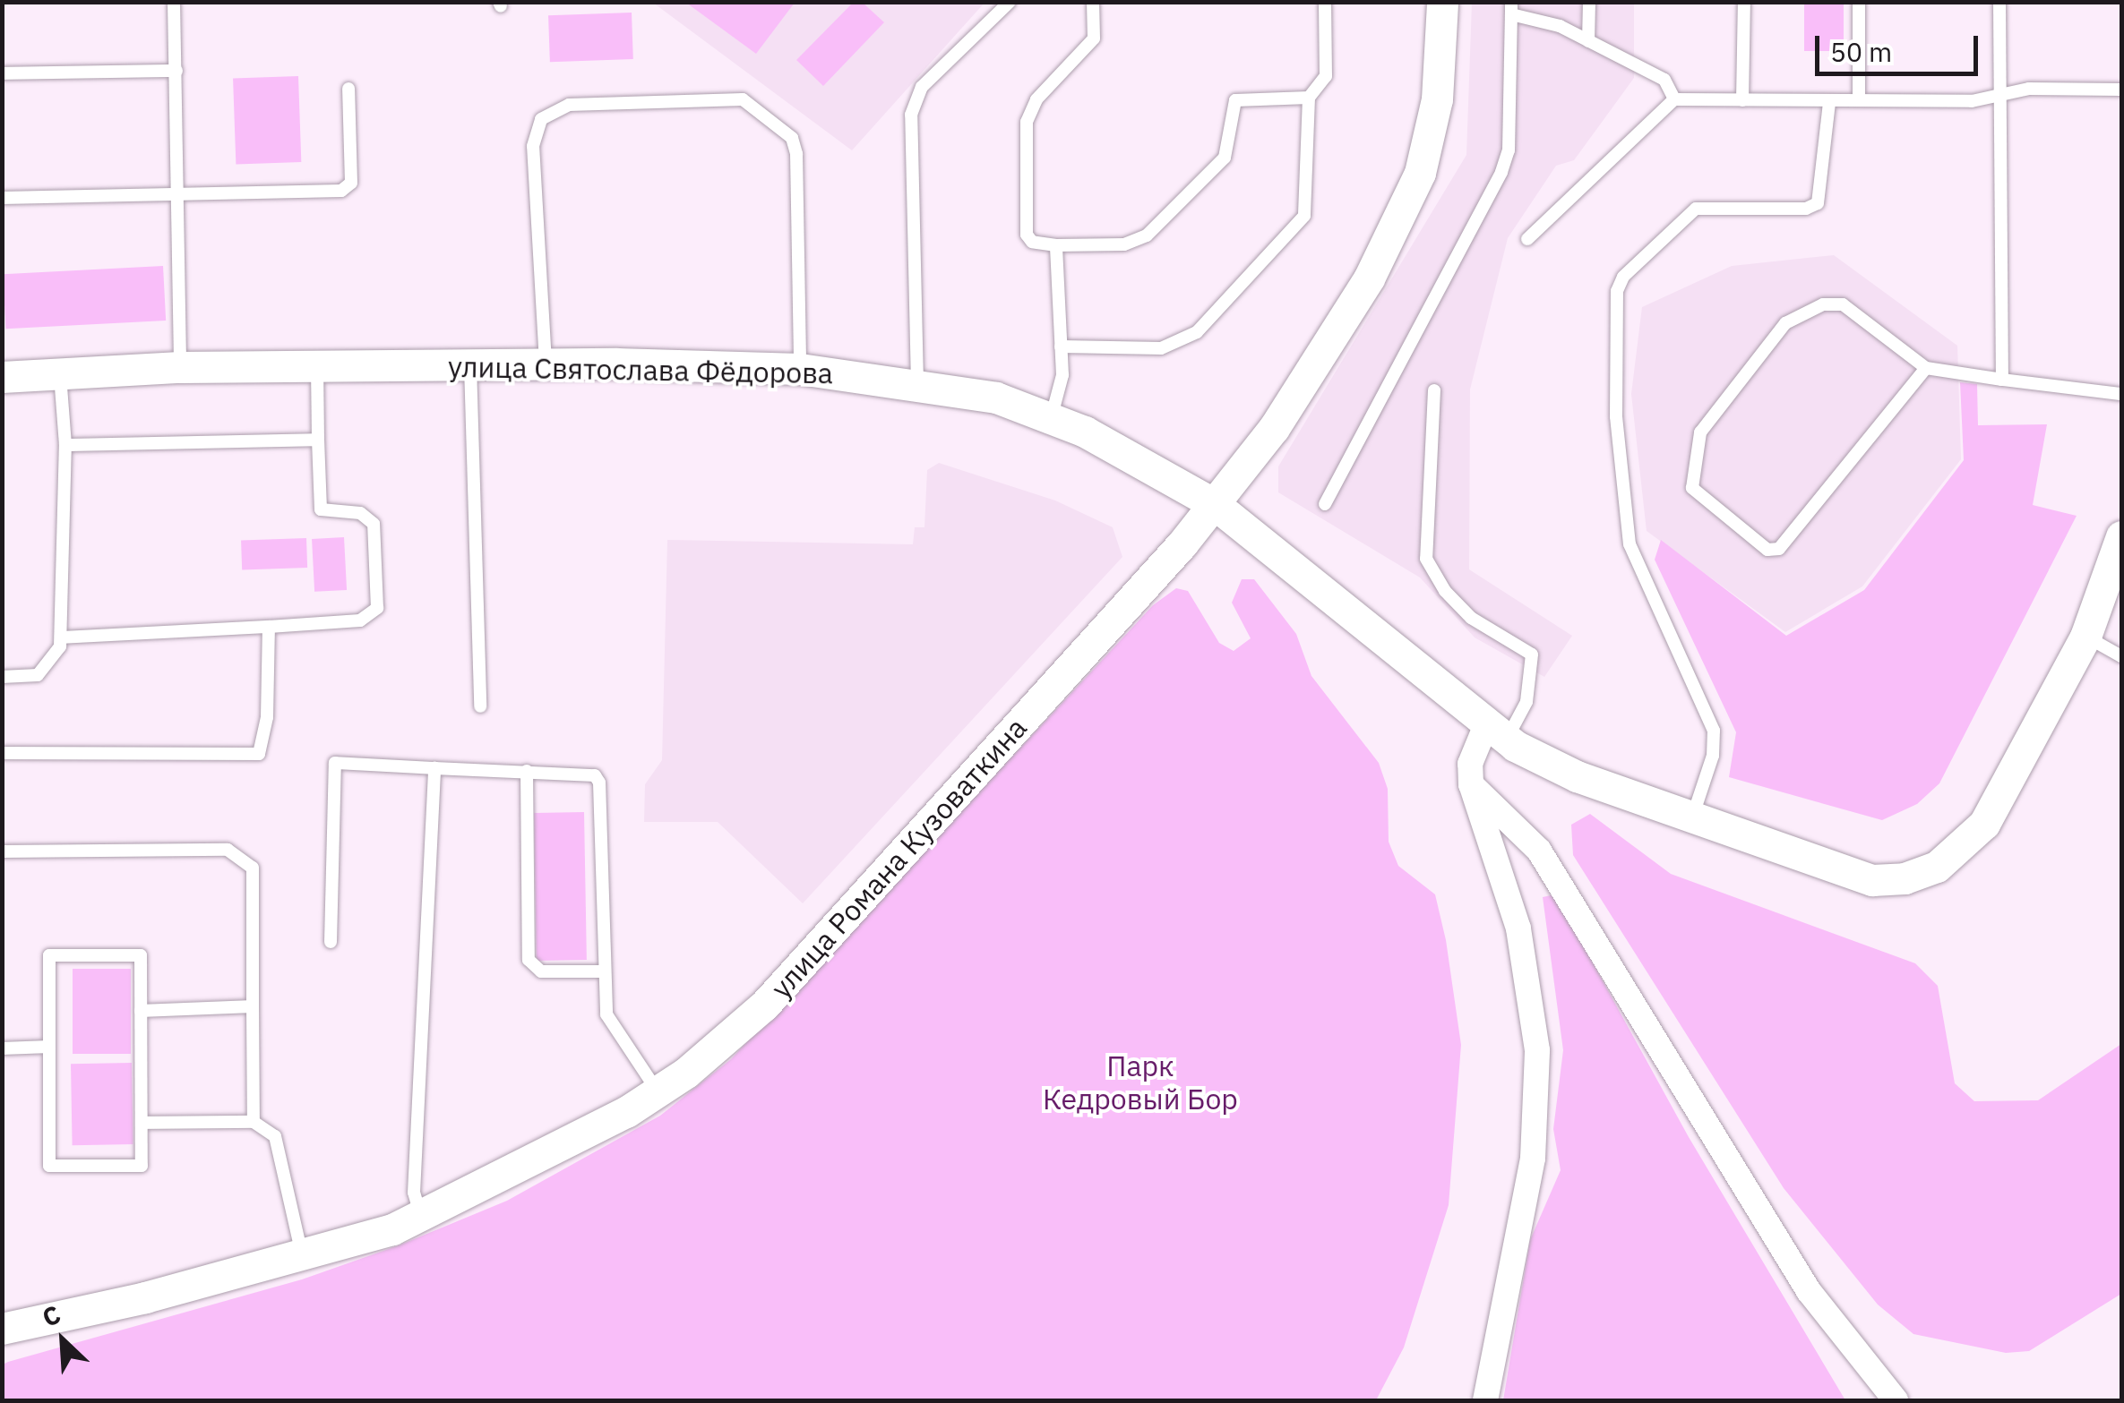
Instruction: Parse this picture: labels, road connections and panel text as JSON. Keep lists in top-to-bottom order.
{
  "streets": {
    "street": ["улица Святослава Фёдорова", "улица Романа Кузоваткина"]
  },
  "crossings": [
    ["улица Святослава Фёдорова", "улица Романа Кузоваткина"]
  ],
  "parks": ["Парк Кедровый Бор"],
  "scale_bar": "50 m",
  "north": "top left"
}
